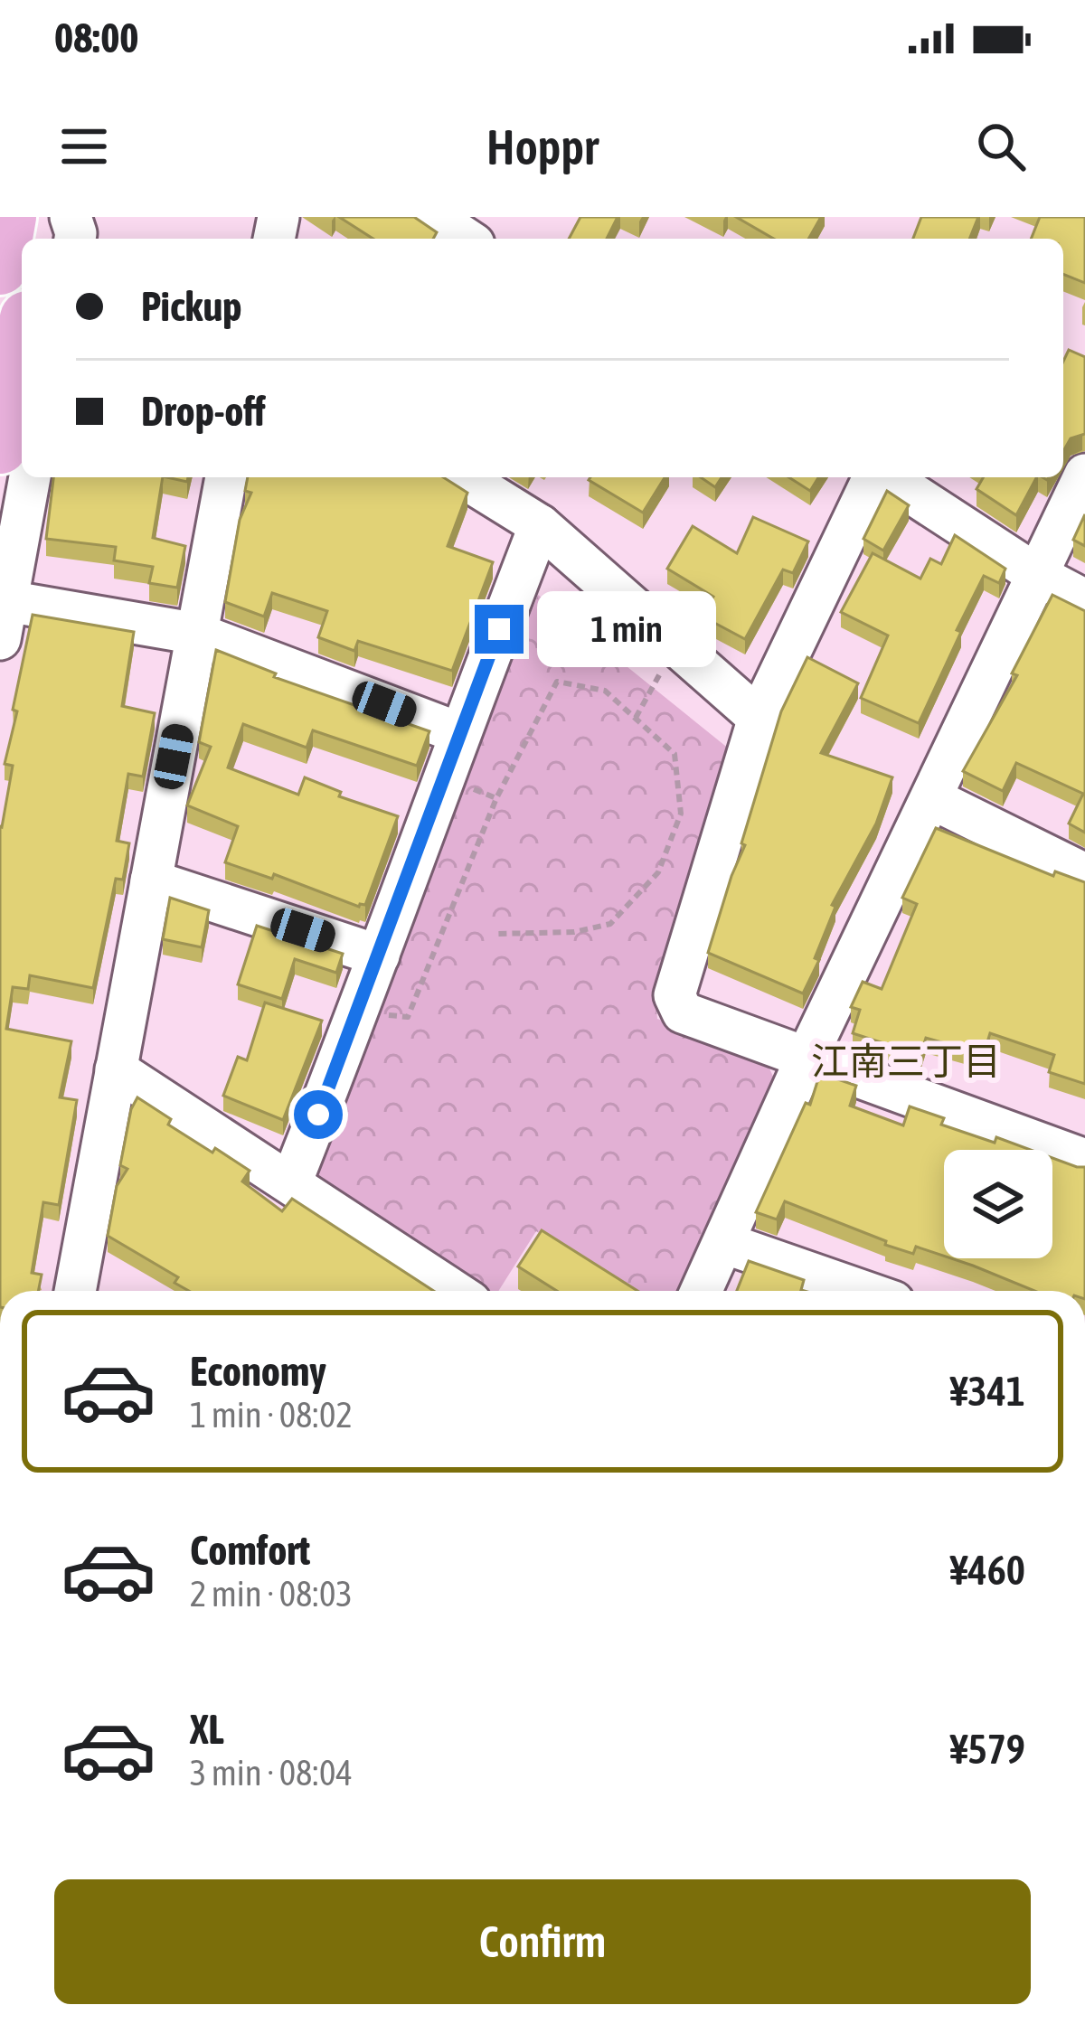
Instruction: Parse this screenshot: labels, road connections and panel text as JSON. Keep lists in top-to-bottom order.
{
  "districts": ["江南三丁目"],
  "page": {
    "status": "08:00",
    "header": "Hoppr",
    "banner": ["Pickup", "Drop-off"],
    "bubble": "1 min",
    "list": [
      {
        "name": "Economy",
        "note": "1 min · 08:02",
        "value": "¥341"
      },
      {
        "name": "Comfort",
        "note": "2 min · 08:03",
        "value": "¥460"
      },
      {
        "name": "XL",
        "note": "3 min · 08:04",
        "value": "¥579"
      }
    ],
    "buttons": "Confirm"
  }
}
